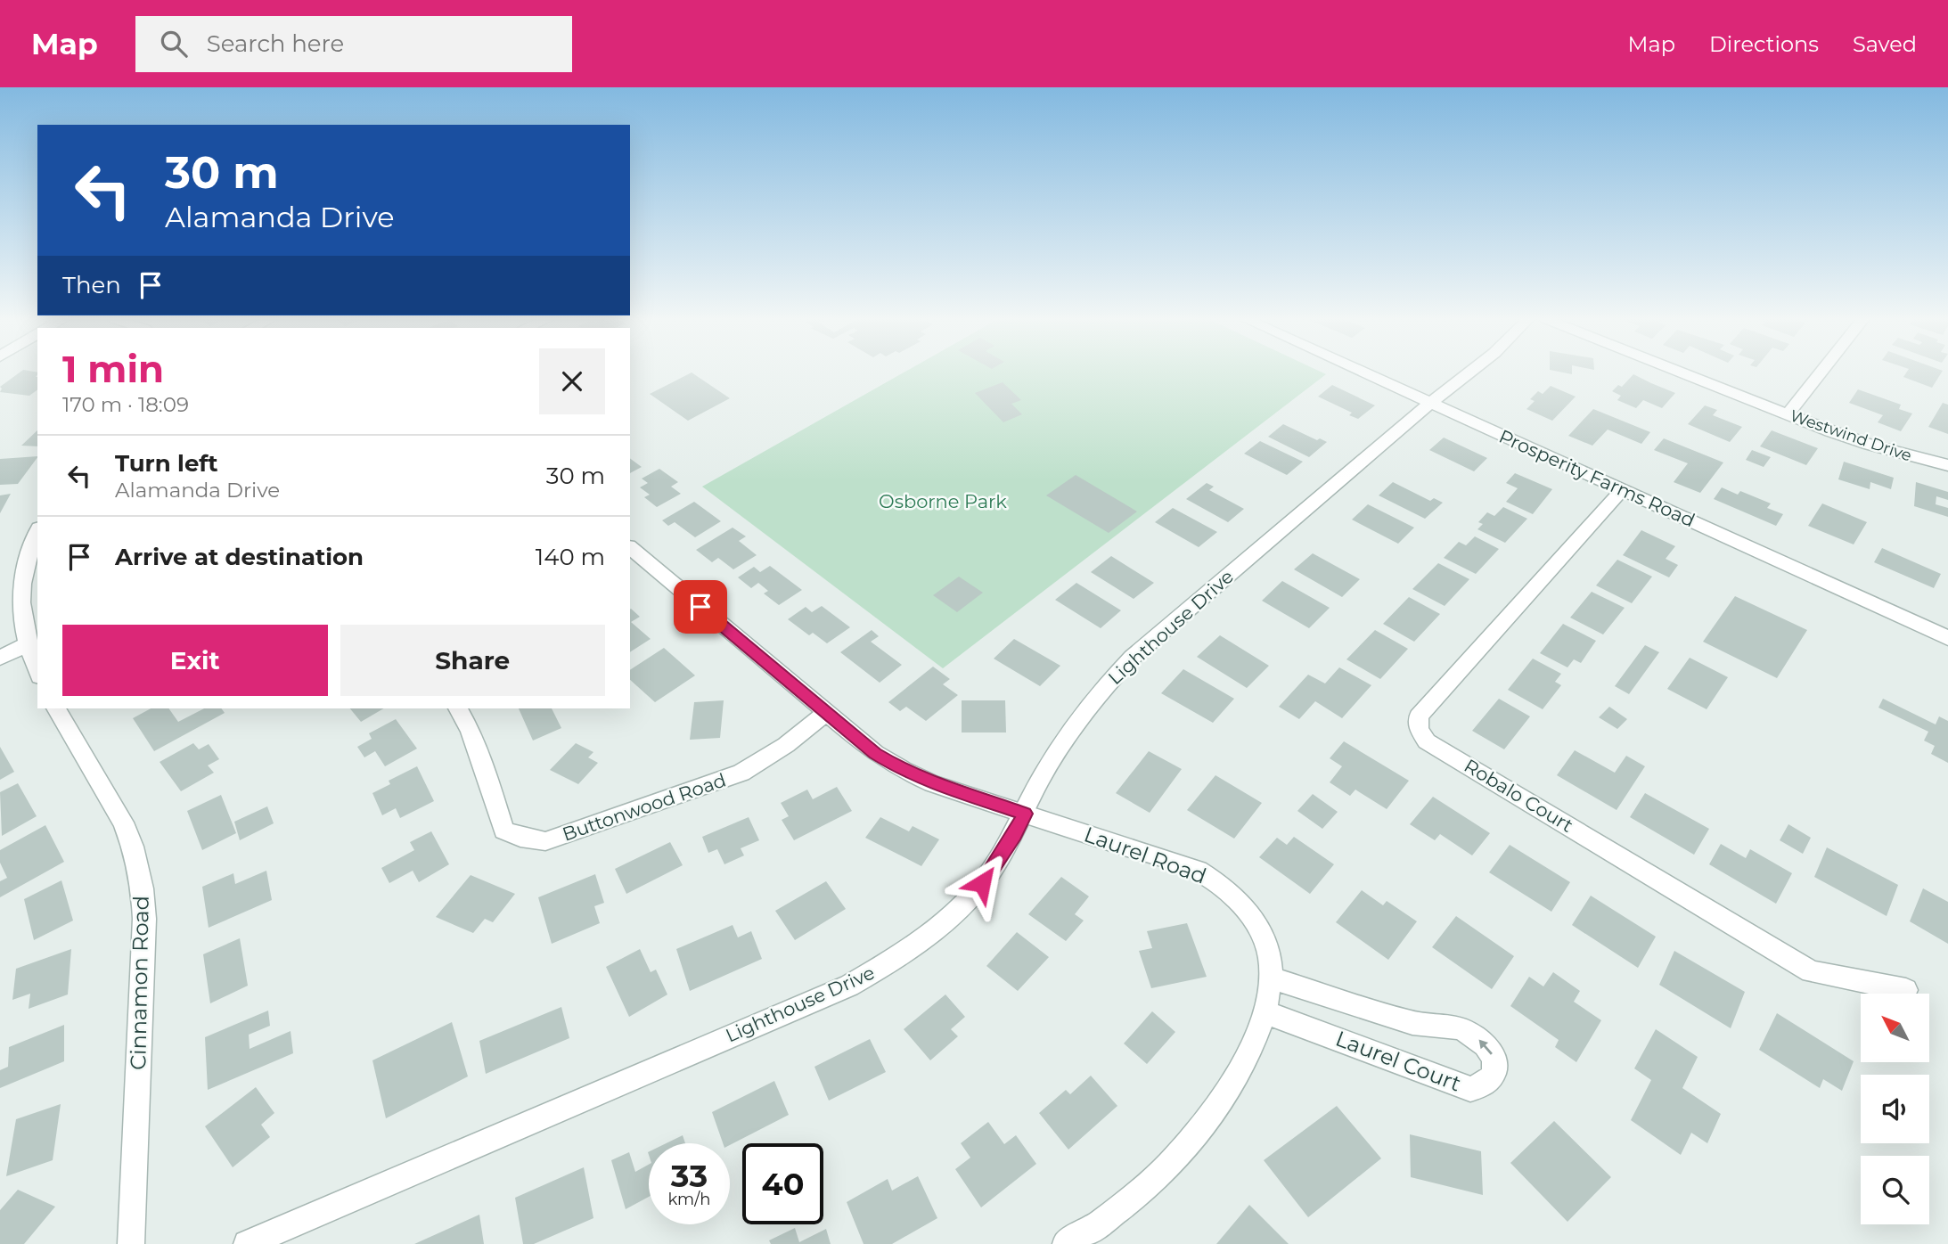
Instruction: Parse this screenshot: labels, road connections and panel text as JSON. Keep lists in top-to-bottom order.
{
  "streets": {
    "street": [
      "Westwind Drive",
      "Prosperity Farms Road",
      "Lighthouse Drive",
      "Robalo Court",
      "Buttonwood Road",
      "Laurel Road",
      "Cinnamon Road",
      "Laurel Court"
    ]
  },
  "crossings": [
    ["Prosperity Farms Road", "Lighthouse Drive"],
    ["Prosperity Farms Road", "Robalo Court"],
    ["Lighthouse Drive", "Laurel Road"],
    ["Buttonwood Road", "Laurel Road"],
    ["Laurel Road", "Laurel Court"]
  ],
  "parks": ["Osborne Park"],
  "north": "top left",
  "page": {
    "header": "Map",
    "search": "Search here",
    "nav": ["Map", "Directions", "Saved"],
    "turn": ["30 m", "Alamanda Drive"],
    "then": "Then",
    "heading": ["1 min", "170 m · 18:09"],
    "list": [
      {
        "name": "Turn left",
        "note": "Alamanda Drive",
        "value": "30 m"
      },
      {
        "name": "Arrive at destination",
        "value": "140 m"
      }
    ],
    "buttons": ["Exit", "Share"],
    "speed": "33 km/h",
    "limit": "40"
  }
}
